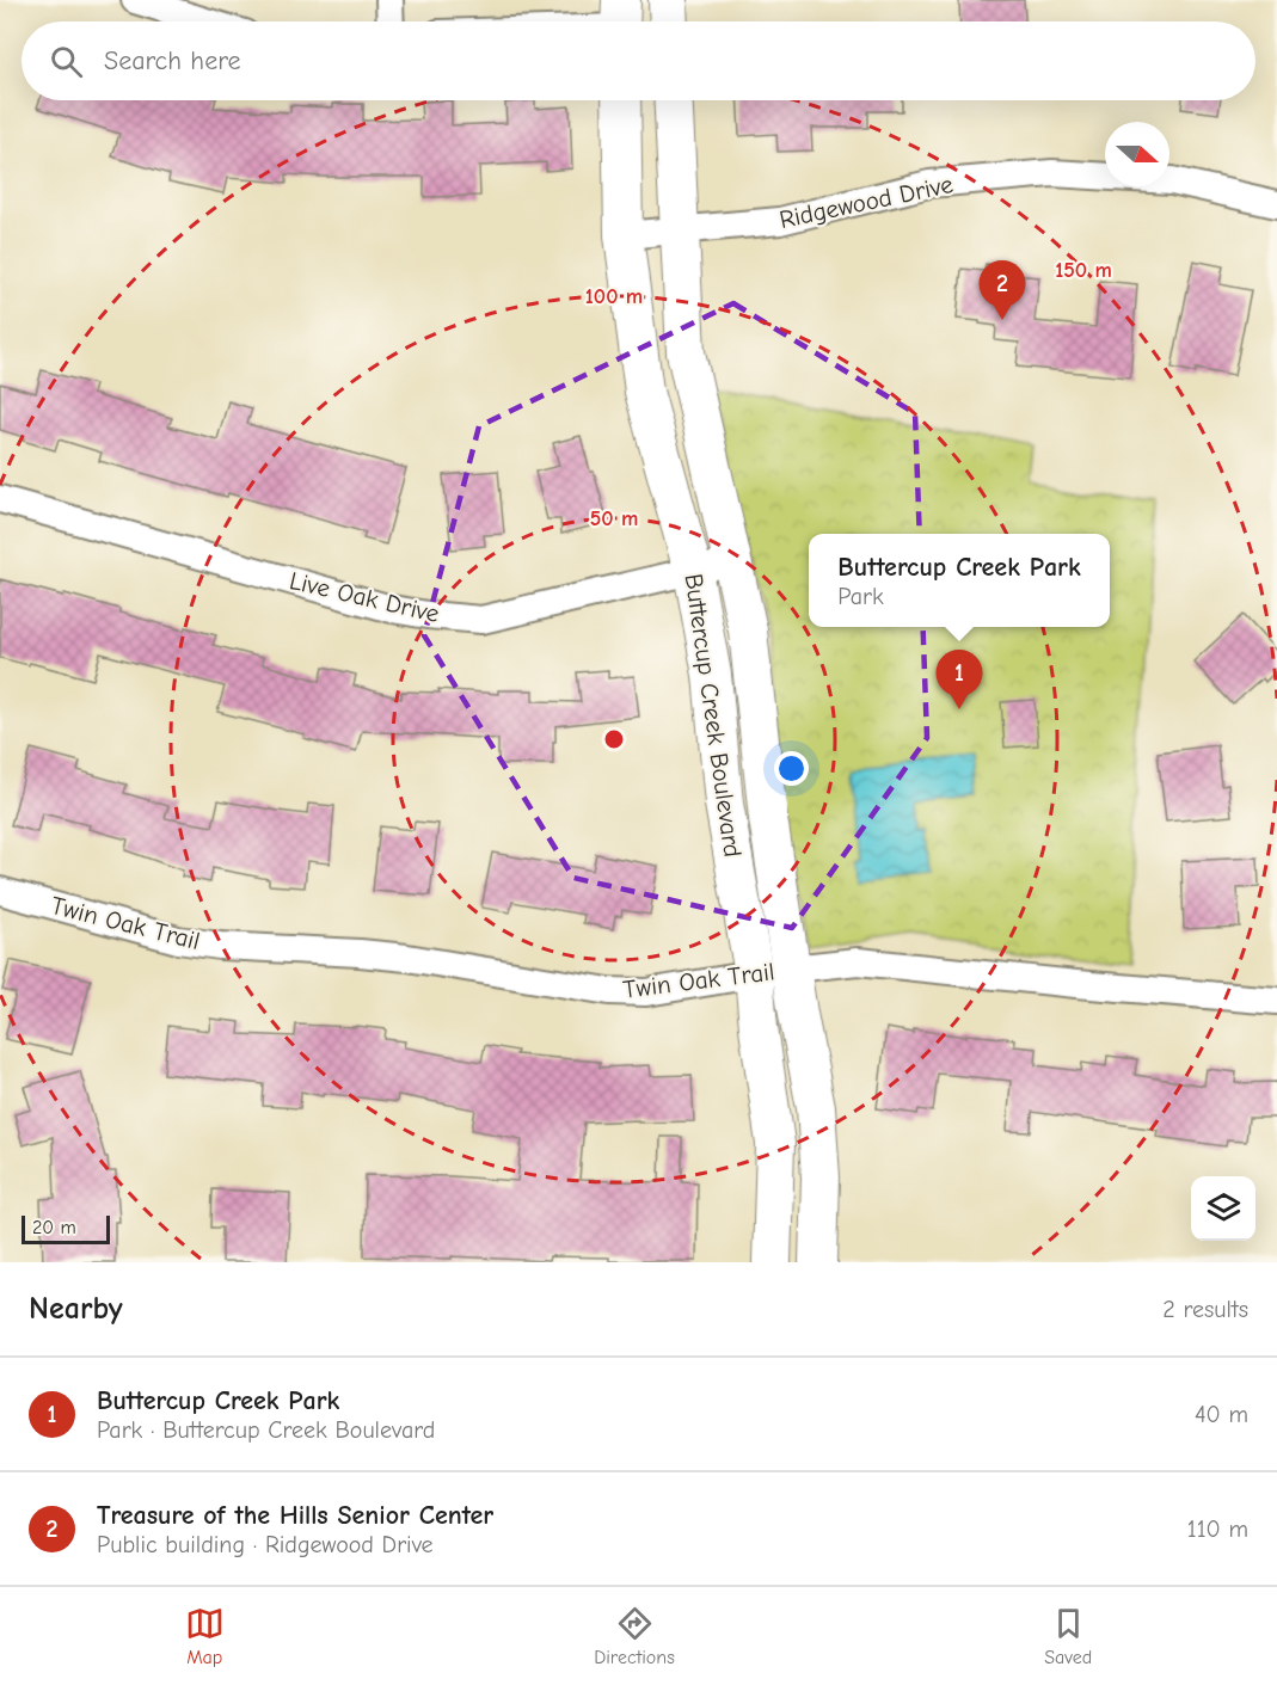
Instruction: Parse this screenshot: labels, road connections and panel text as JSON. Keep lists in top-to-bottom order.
{
  "streets": {
    "street": [
      "Ridgewood Drive",
      "Live Oak Drive",
      "Buttercup Creek Boulevard",
      "Twin Oak Trail"
    ]
  },
  "crossings": [
    ["Ridgewood Drive", "Buttercup Creek Boulevard"],
    ["Live Oak Drive", "Buttercup Creek Boulevard"],
    ["Buttercup Creek Boulevard", "Twin Oak Trail"]
  ],
  "scale_bar": "20 m",
  "north": "right",
  "page": {
    "search": "Search here",
    "pins": ["2", "1"],
    "popup": ["Buttercup Creek Park", "Park"],
    "scale": "20 m",
    "heading": ["Nearby", "2 results"],
    "list": [
      {
        "mark": "1",
        "name": "Buttercup Creek Park",
        "note": "Park · Buttercup Creek Boulevard",
        "value": "40 m"
      },
      {
        "mark": "2",
        "name": "Treasure of the Hills Senior Center",
        "note": "Public building · Ridgewood Drive",
        "value": "110 m"
      }
    ],
    "nav": ["Map", "Directions", "Saved"]
  },
  "rings": ["150 m", "100 m", "50 m"]
}
